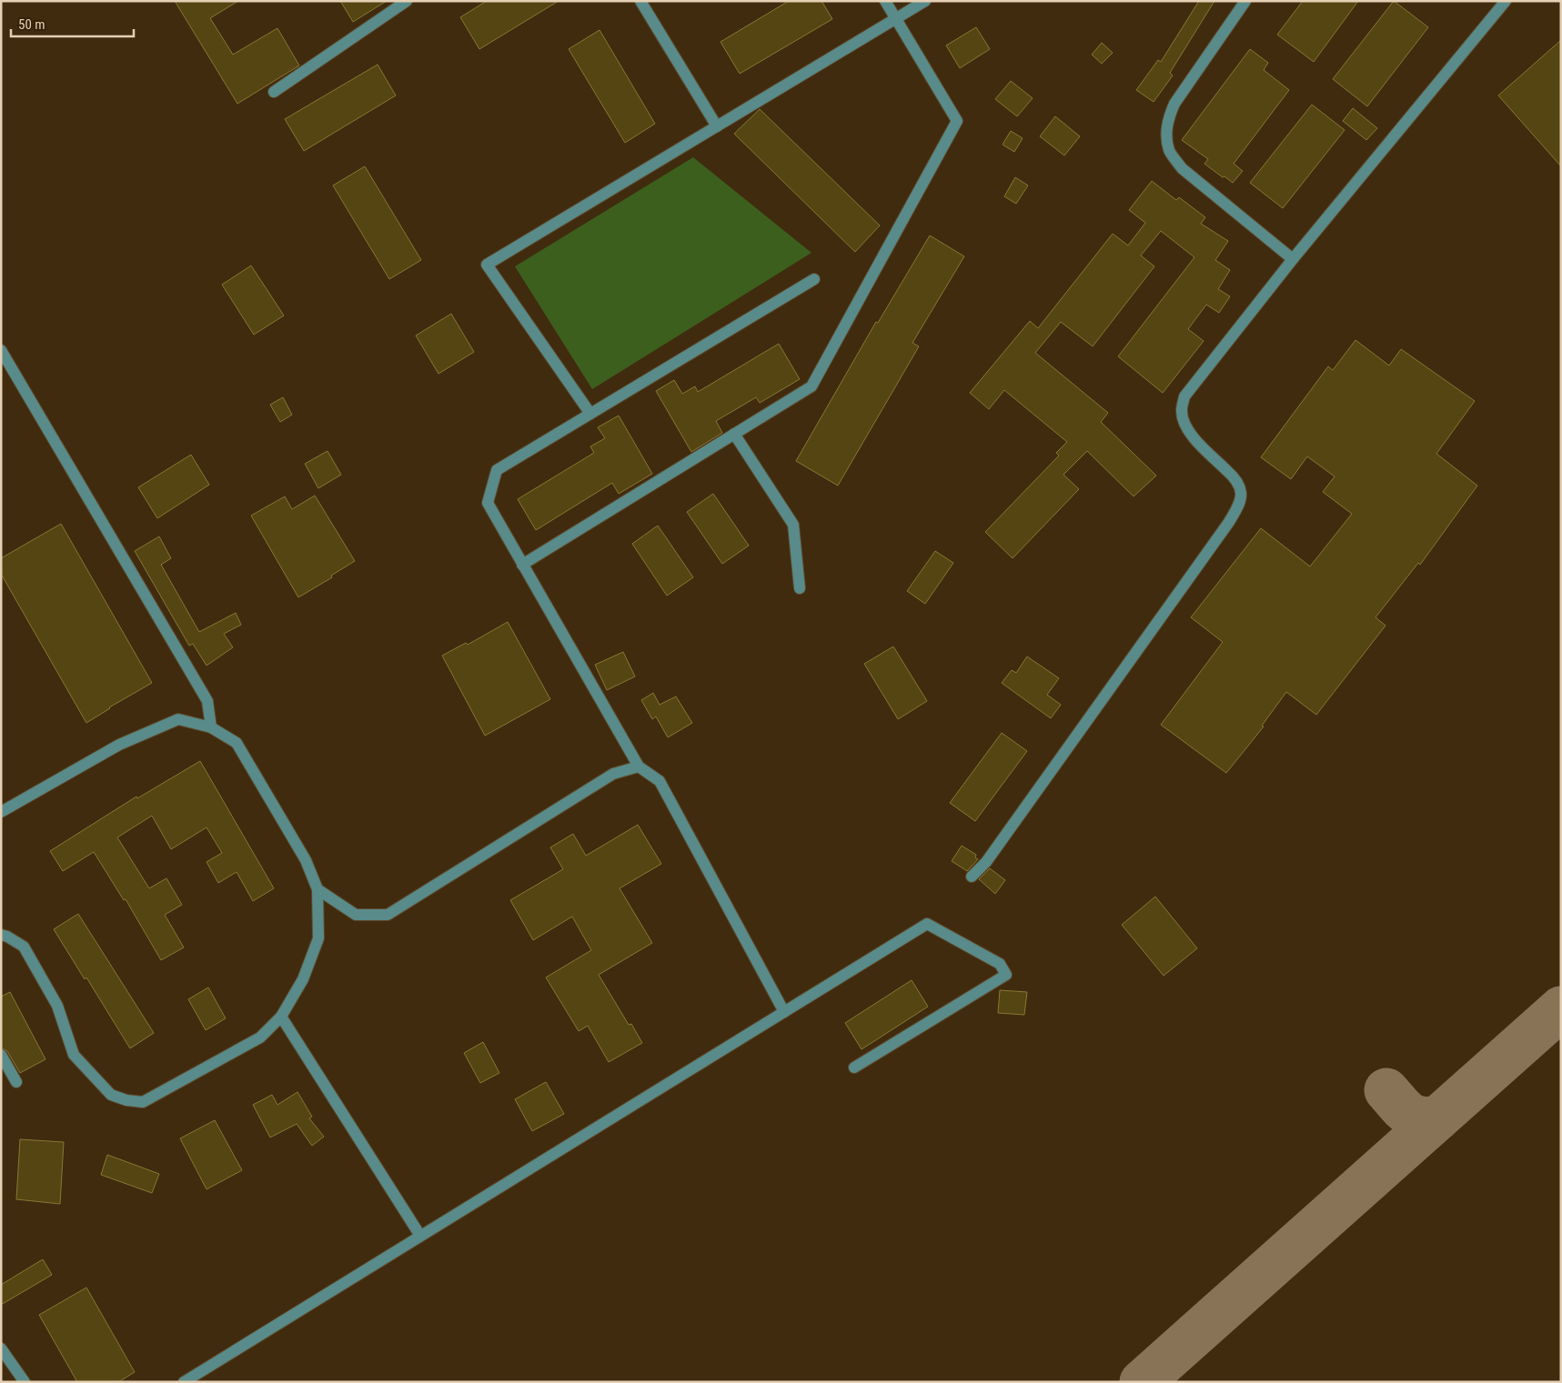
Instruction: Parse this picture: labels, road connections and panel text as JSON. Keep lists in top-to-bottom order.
{
  "scale_bar": "50 m"
}
